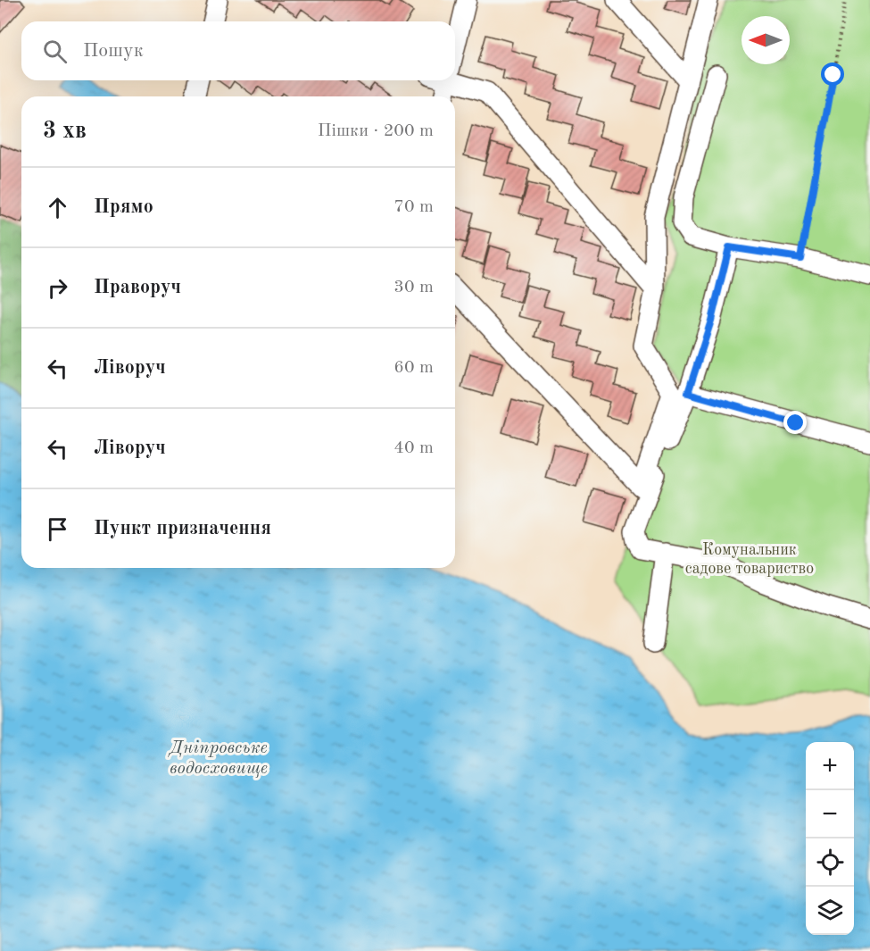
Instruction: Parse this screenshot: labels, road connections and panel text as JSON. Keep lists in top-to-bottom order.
{
  "water": ["Дніпровське водосховище"],
  "parks": ["Комунальник садове товариство"],
  "north": "left",
  "page": {
    "search": "Пошук",
    "heading": ["3 хв", "Пішки · 200 m"],
    "list": [
      ["Прямо", "70 m"],
      ["Праворуч", "30 m"],
      ["Ліворуч", "60 m"],
      ["Ліворуч", "40 m"],
      "Пункт призначення"
    ],
    "map_buttons": ["+", "−"]
  }
}
